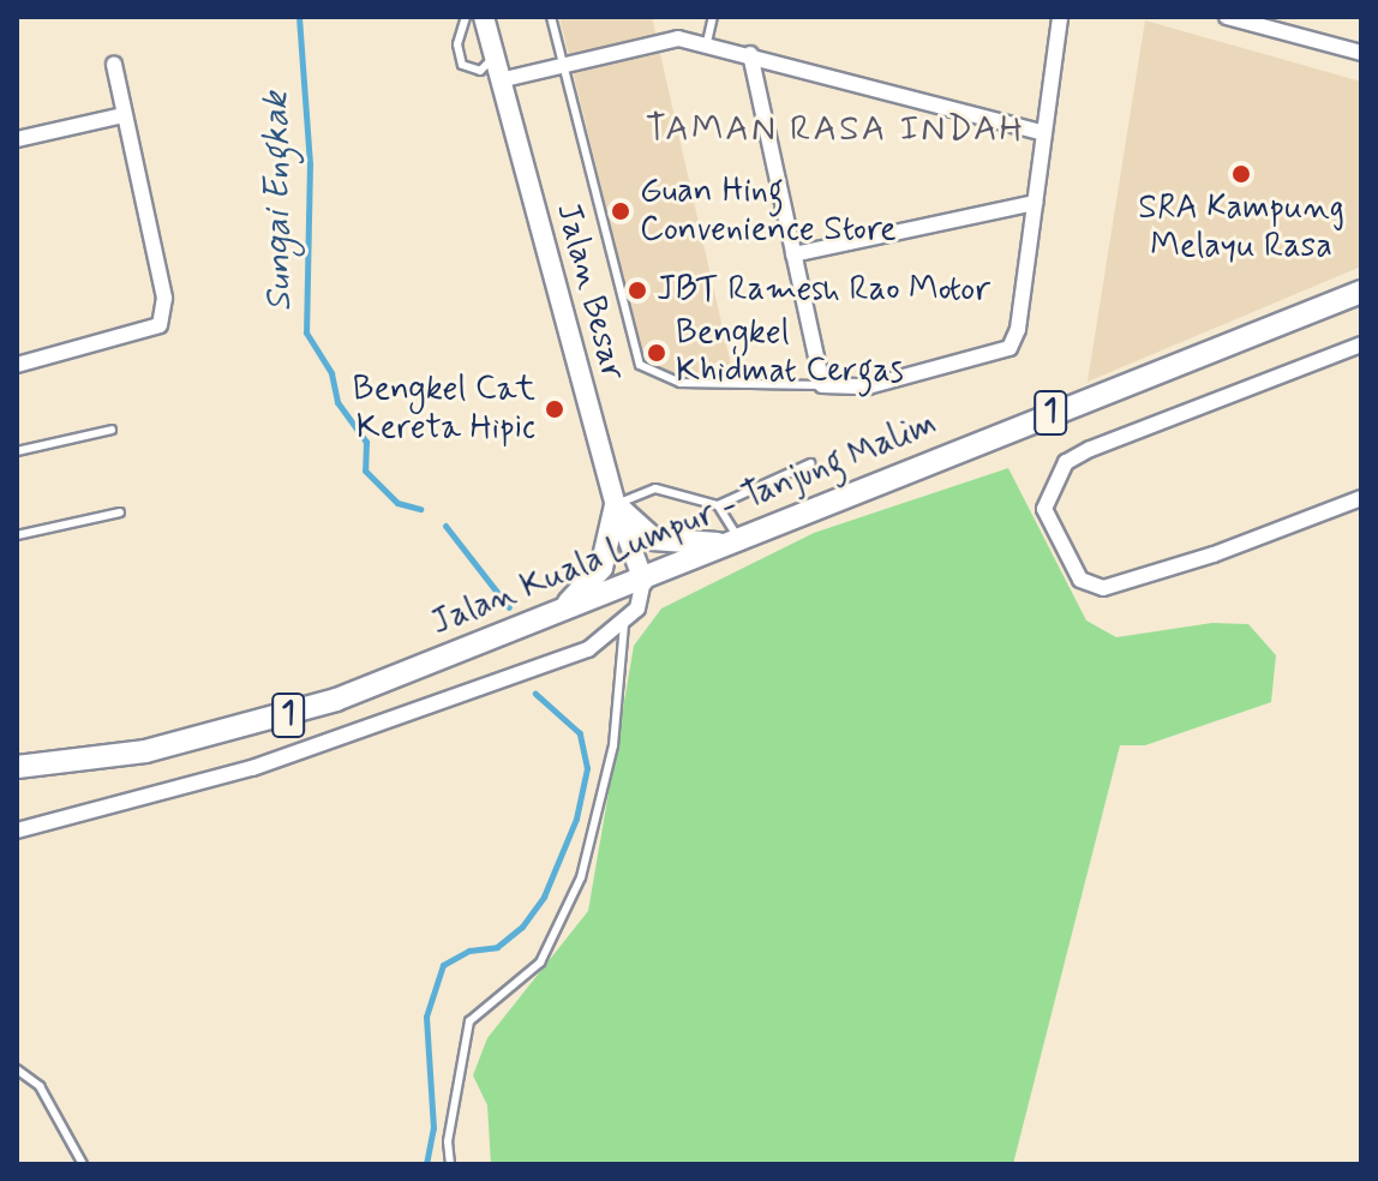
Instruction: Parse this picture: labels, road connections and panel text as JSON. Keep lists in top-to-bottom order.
{
  "streets": {
    "main road": ["Jalan Besar", "1", "Jalan Kuala Lumpur - Tanjung Malim"]
  },
  "crossings": [
    ["Jalan Besar", "Jalan Kuala Lumpur - Tanjung Malim"]
  ],
  "districts": ["TAMAN RASA INDAH"],
  "water": ["Sungai Engkak"],
  "places": [
    "SRA Kampung Melayu Rasa",
    "Guan Hing Convenience Store",
    "JBT Ramesh Rao Motor",
    "Bengkel Khidmat Cergas",
    "Bengkel Cat Kereta Hipic"
  ]
}
